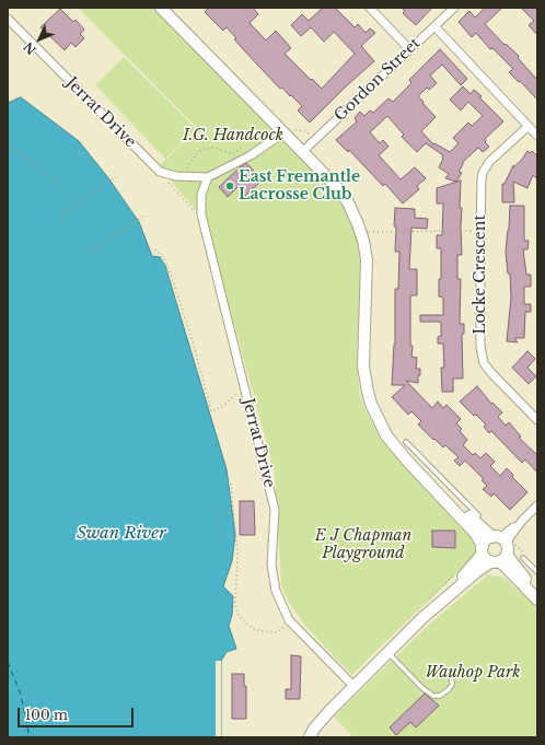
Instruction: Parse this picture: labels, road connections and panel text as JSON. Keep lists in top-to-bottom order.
{
  "streets": {
    "street": ["Gordon Street", "Jerrat Drive", "Locke Crescent"]
  },
  "water": ["Swan River"],
  "parks": ["I.G. Handcock", "E J Chapman Playground", "Wauhop Park"],
  "places": ["East Fremantle Lacrosse Club"],
  "scale_bar": "100 m",
  "north": "bottom left"
}
